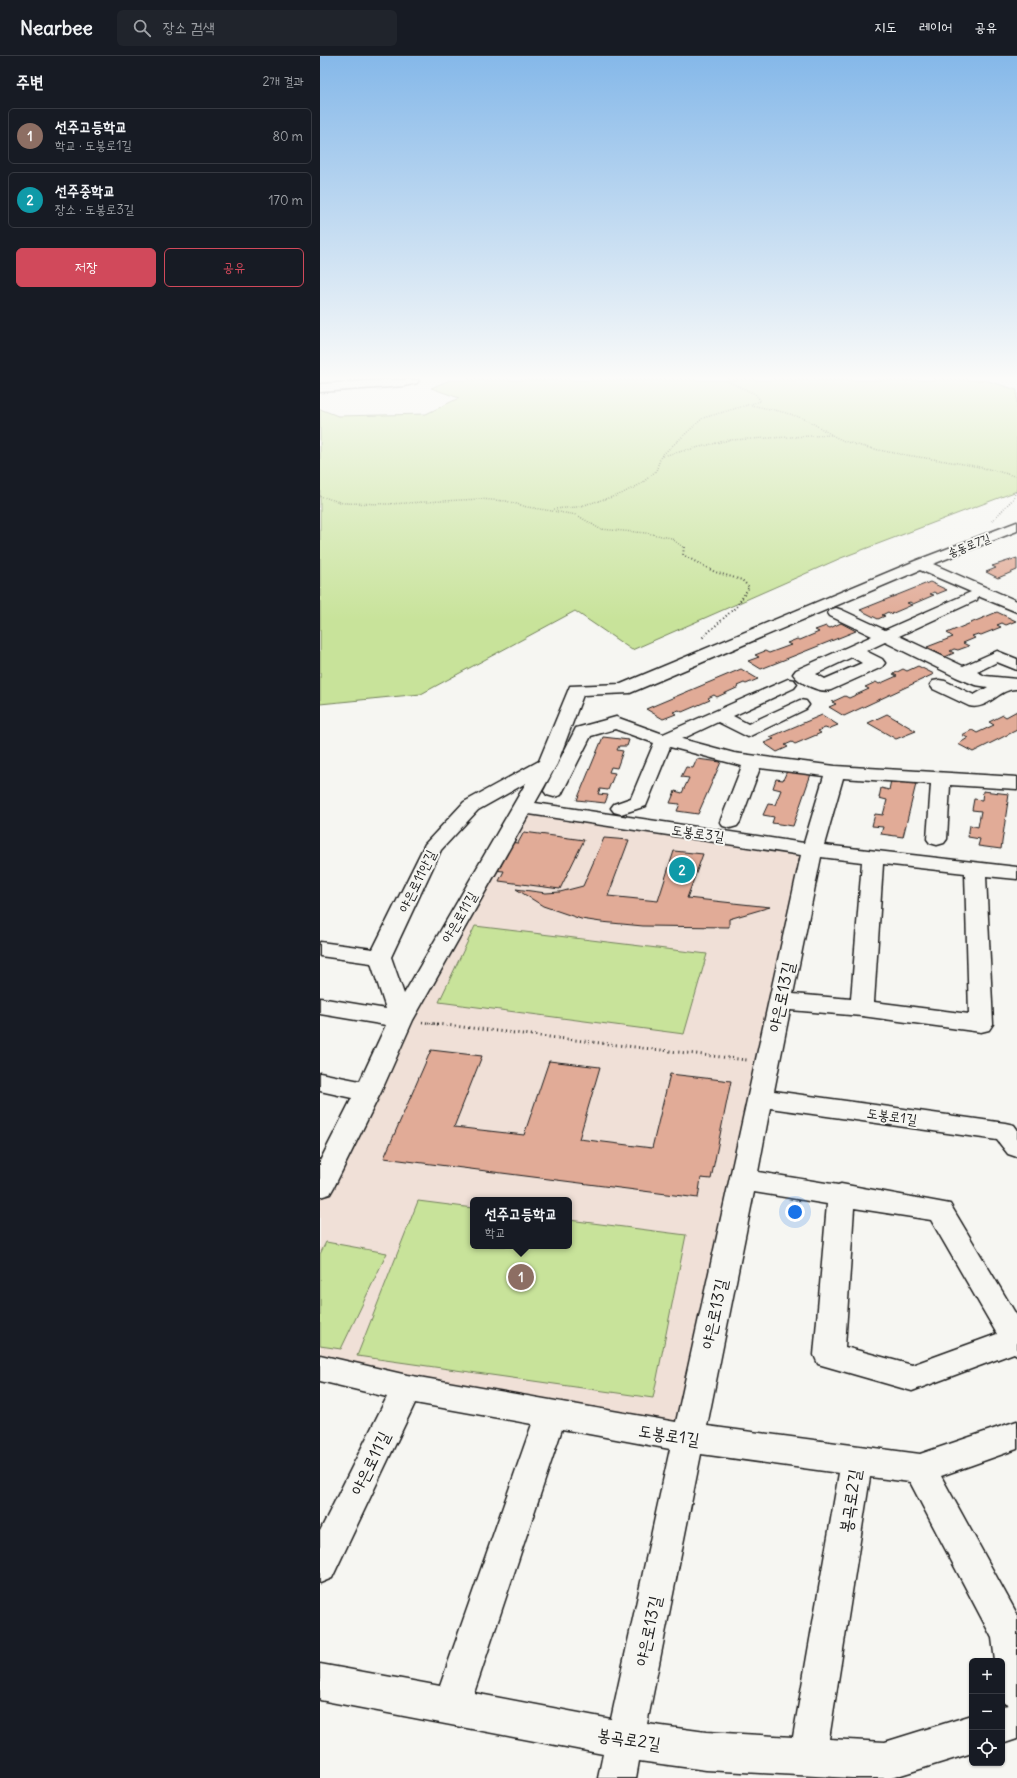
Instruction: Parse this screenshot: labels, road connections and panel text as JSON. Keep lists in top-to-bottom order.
{
  "streets": {
    "street": [
      "송동로7길",
      "도봉로3길",
      "야은로11안길",
      "야은로11길",
      "야은로13길",
      "도봉로1길",
      "봉곡로2길"
    ]
  },
  "crossings": [
    ["도봉로3길", "야은로11길"],
    ["도봉로3길", "야은로13길"],
    ["야은로11안길", "야은로11길"],
    ["야은로11길", "도봉로1길"],
    ["야은로13길", "도봉로1길"],
    ["야은로13길", "봉곡로2길"],
    ["도봉로1길", "봉곡로2길"]
  ],
  "page": {
    "header": "Nearbee",
    "search": "장소 검색",
    "nav": ["지도", "레이어", "공유"],
    "heading": ["주변", "2개 결과"],
    "list": [
      {
        "mark": "1",
        "name": "선주고등학교",
        "note": "학교 · 도봉로1길",
        "value": "80 m"
      },
      {
        "mark": "2",
        "name": "선주중학교",
        "note": "장소 · 도봉로3길",
        "value": "170 m"
      }
    ],
    "buttons": ["저장", "공유"],
    "pins": ["2", "1"],
    "popup": ["선주고등학교", "학교"],
    "map_buttons": ["+", "−"]
  }
}
